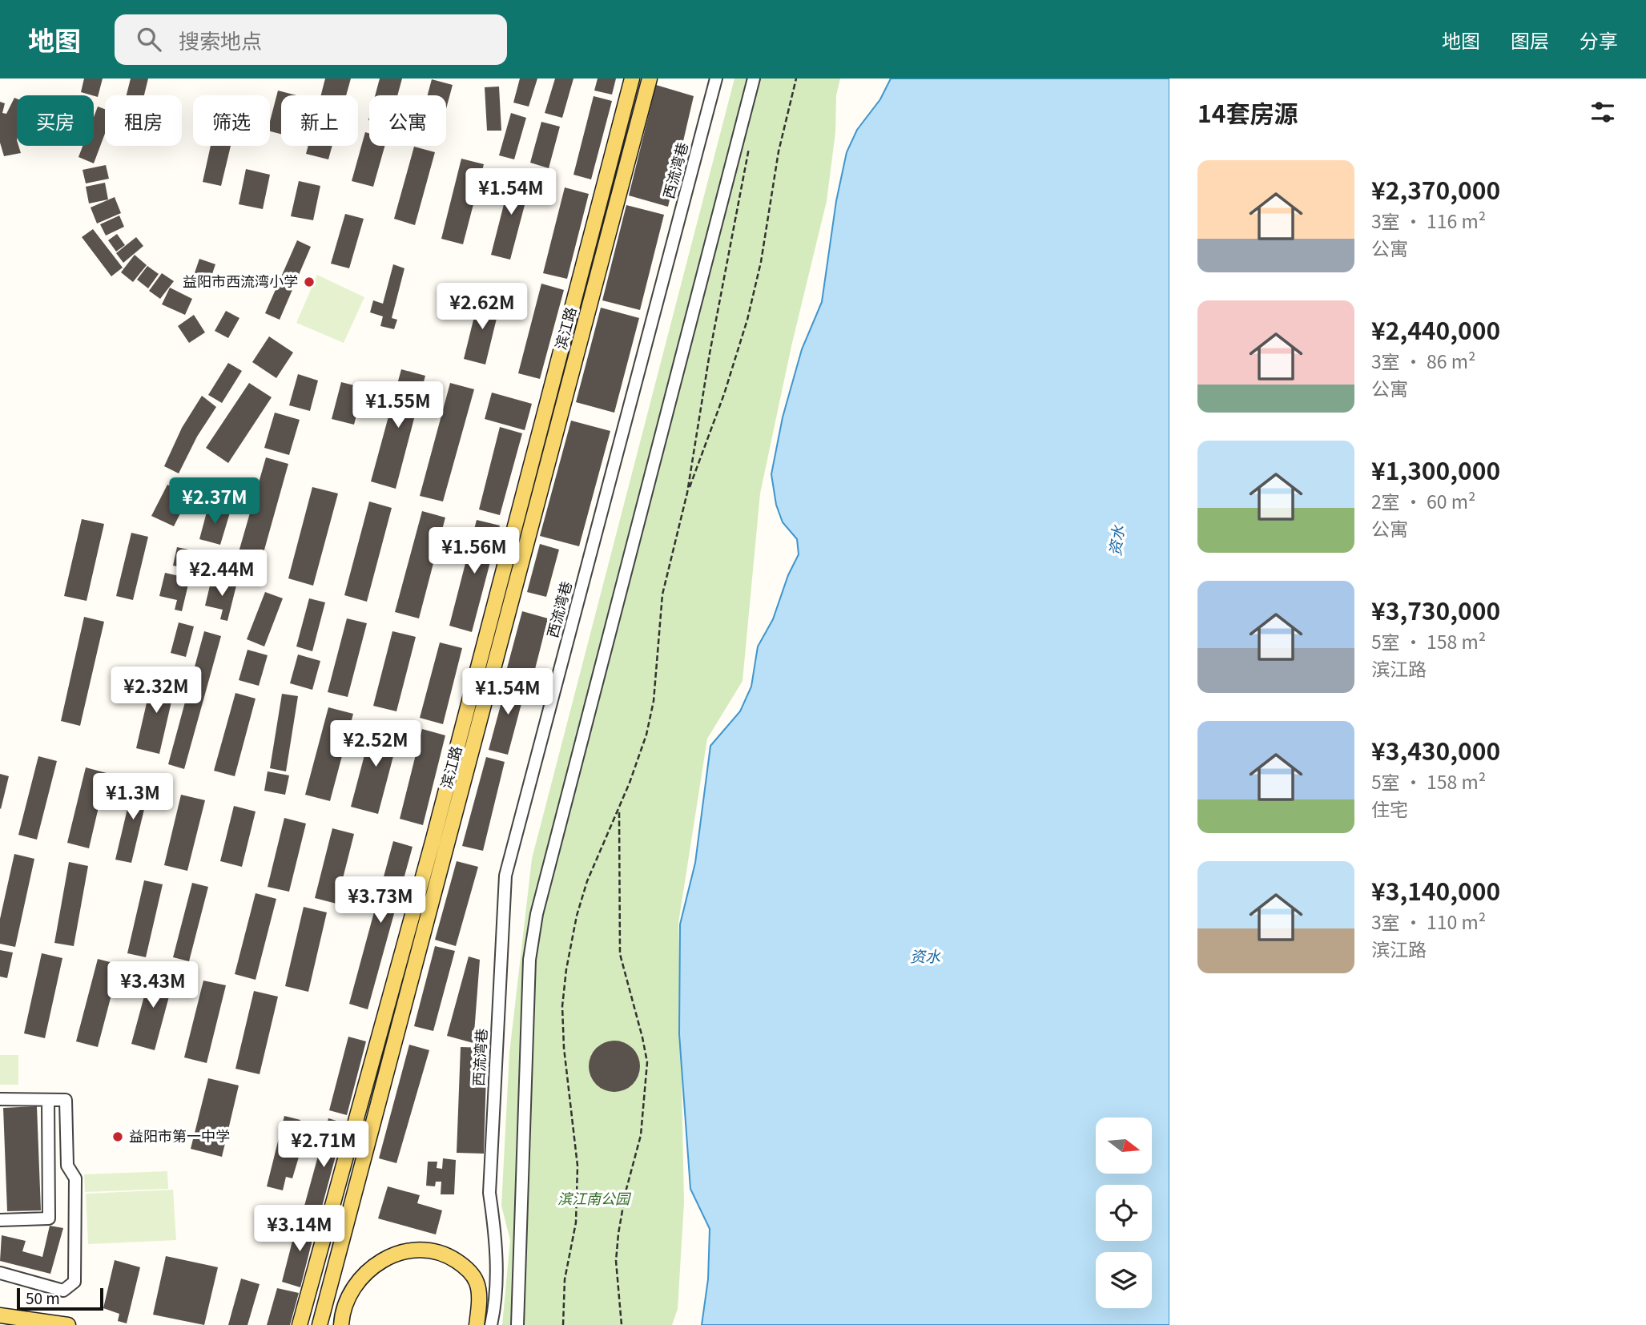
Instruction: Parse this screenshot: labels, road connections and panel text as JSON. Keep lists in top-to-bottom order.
{
  "streets": {
    "main road": ["滨江路"],
    "street": ["西流湾巷"]
  },
  "water": ["资水"],
  "parks": ["滨江南公园"],
  "places": ["益阳市西流湾小学", "益阳市第一中学"],
  "scale_bar": "50 m",
  "north": "right",
  "page": {
    "header": "地图",
    "search": "搜索地点",
    "nav": ["地图", "图层", "分享"],
    "heading": "14套房源",
    "chip": [
      "买房",
      "租房",
      "筛选",
      "新上",
      "公寓"
    ],
    "list": [
      {
        "name": "¥2,370,000",
        "note": "3室 · 116 m² · 公寓"
      },
      {
        "name": "¥2,440,000",
        "note": "3室 · 86 m² · 公寓"
      },
      {
        "name": "¥1,300,000",
        "note": "2室 · 60 m² · 公寓"
      },
      {
        "name": "¥3,730,000",
        "note": "5室 · 158 m² · 滨江路"
      },
      {
        "name": "¥3,430,000",
        "note": "5室 · 158 m² · 住宅"
      },
      {
        "name": "¥3,140,000",
        "note": "3室 · 110 m² · 滨江路"
      }
    ],
    "price": [
      "¥1.54M",
      "¥2.62M",
      "¥1.55M",
      "¥2.37M",
      "¥1.56M",
      "¥2.44M",
      "¥2.32M",
      "¥1.54M",
      "¥2.52M",
      "¥1.3M",
      "¥3.73M",
      "¥3.43M",
      "¥2.71M",
      "¥3.14M"
    ],
    "scale": "50 m"
  }
}
